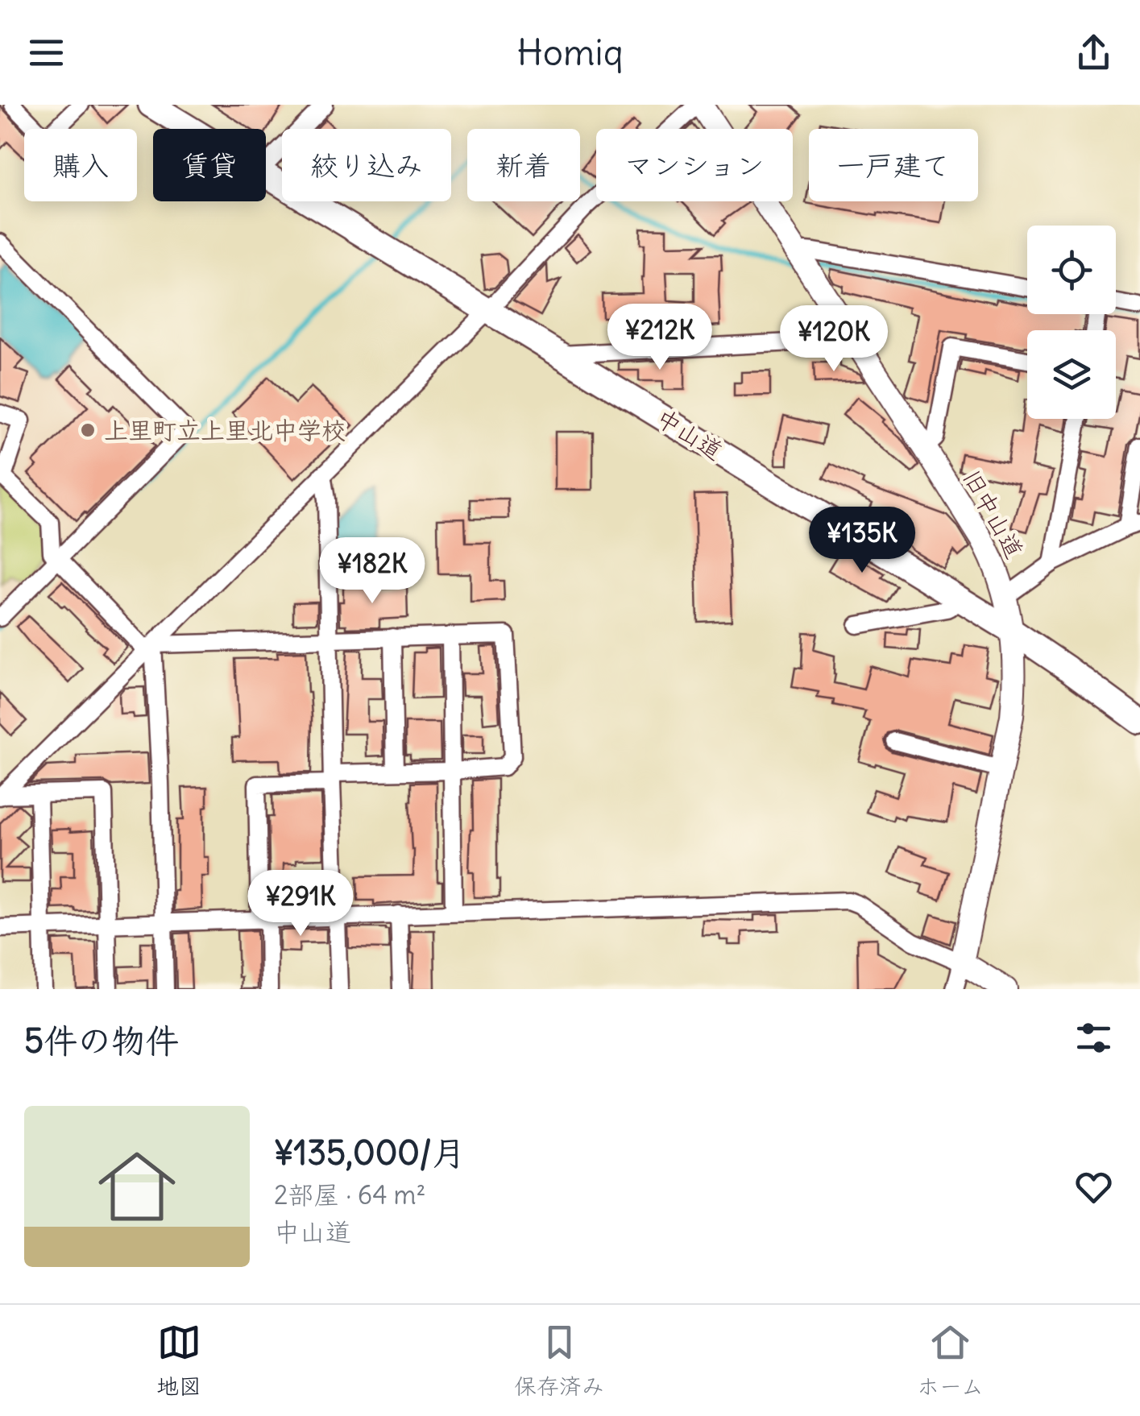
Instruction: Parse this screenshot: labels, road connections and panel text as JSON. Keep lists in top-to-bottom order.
{
  "streets": {
    "highway": ["中山道"],
    "main road": ["旧中山道"]
  },
  "crossings": [
    ["中山道", "旧中山道"]
  ],
  "places": ["上里町立上里北中学校"],
  "page": {
    "header": "Homiq",
    "chip": [
      "購入",
      "賃貸",
      "絞り込み",
      "新着",
      "マンション",
      "一戸建て"
    ],
    "price": [
      "¥212K",
      "¥120K",
      "¥135K",
      "¥182K",
      "¥291K"
    ],
    "heading": "5件の物件",
    "list": [
      {
        "name": "¥135,000/月",
        "note": "2部屋 · 64 m² · 中山道"
      }
    ],
    "tabs": ["地図", "保存済み", "ホーム"]
  }
}
